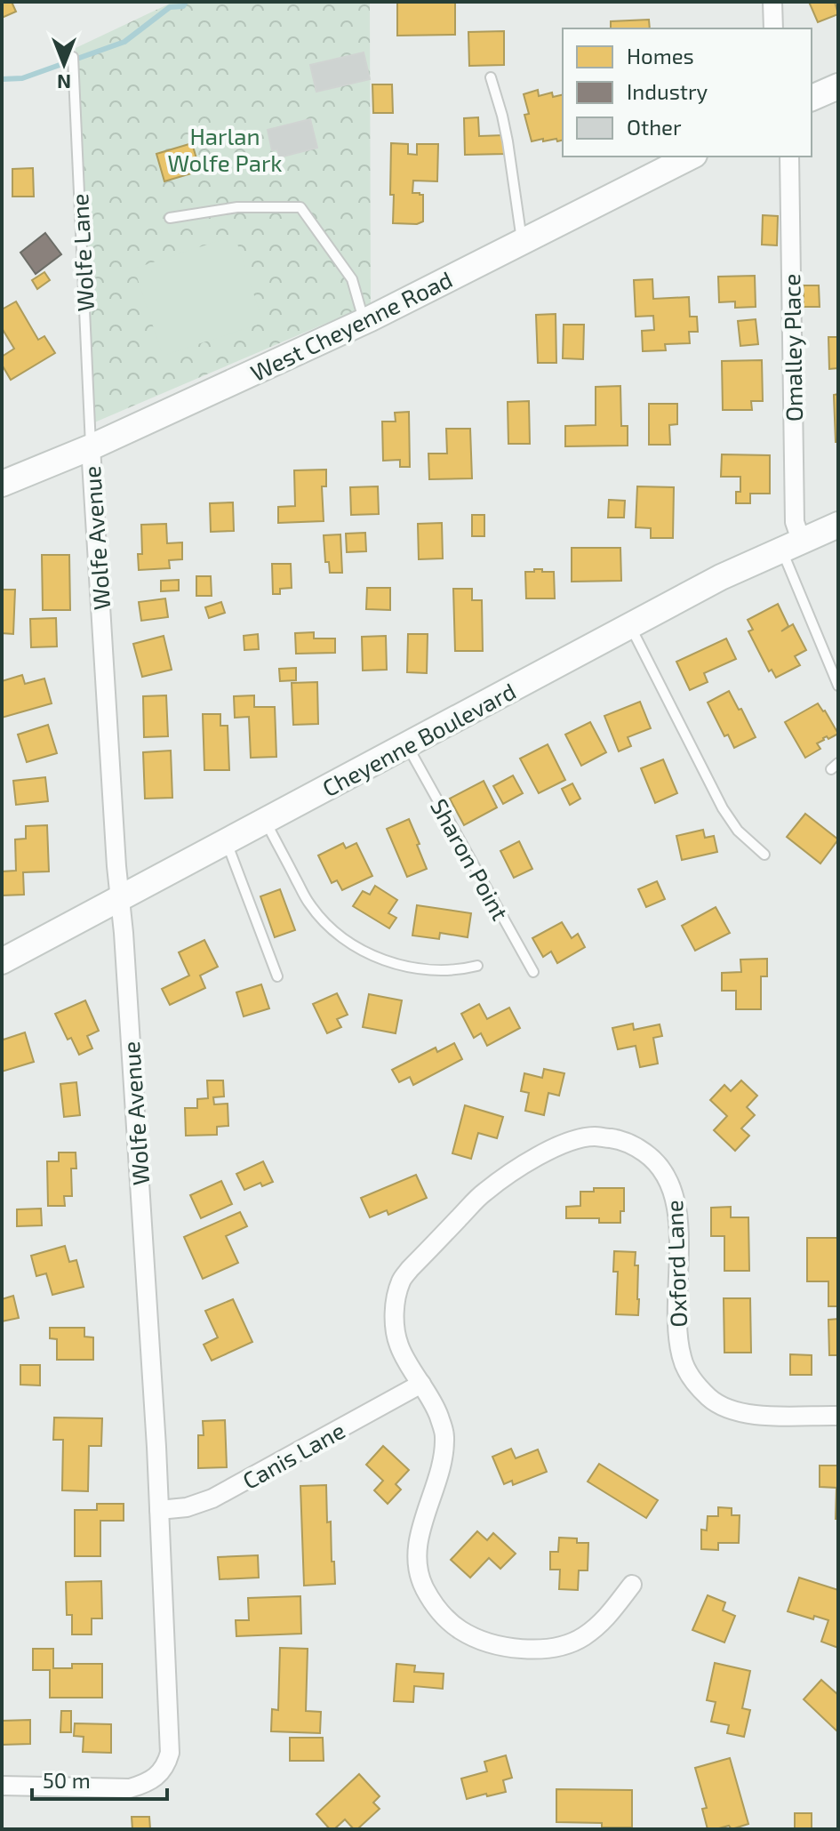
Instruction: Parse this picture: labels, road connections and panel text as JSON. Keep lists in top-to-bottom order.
{
  "streets": {
    "main road": ["West Cheyenne Road", "Cheyenne Boulevard"],
    "street": [
      "Omalley Place",
      "Wolfe Avenue",
      "Oxford Lane",
      "Canis Lane"
    ],
    "lane": ["Wolfe Lane", "Sharon Point"]
  },
  "crossings": [
    ["Wolfe Lane", "West Cheyenne Road"],
    ["Wolfe Lane", "Wolfe Avenue"],
    ["West Cheyenne Road", "Wolfe Avenue"],
    ["Omalley Place", "Cheyenne Boulevard"],
    ["Wolfe Avenue", "Cheyenne Boulevard"],
    ["Wolfe Avenue", "Canis Lane"],
    ["Cheyenne Boulevard", "Sharon Point"],
    ["Oxford Lane", "Canis Lane"]
  ],
  "parks": ["Harlan Wolfe Park"],
  "legend": ["Homes", "Industry", "Other"],
  "scale_bar": "50 m",
  "north": "bottom"
}
